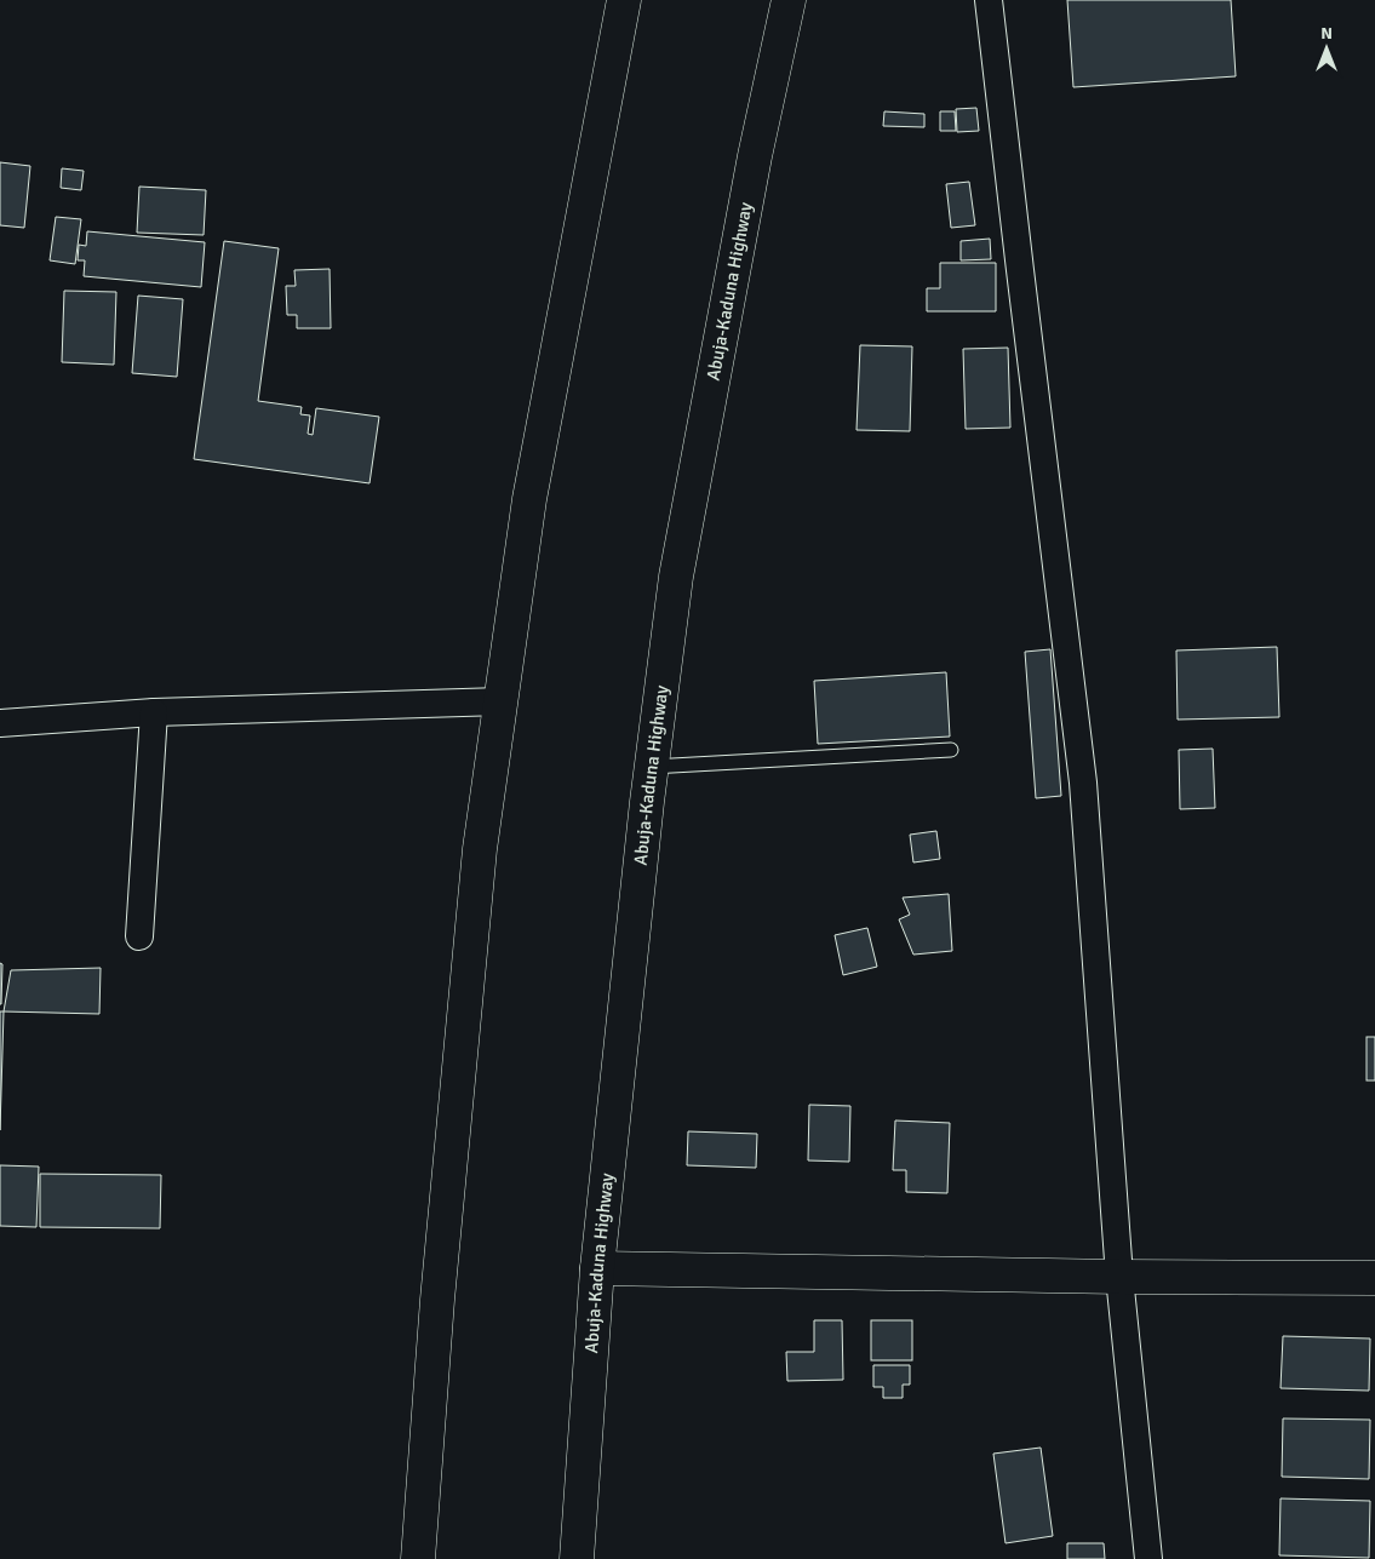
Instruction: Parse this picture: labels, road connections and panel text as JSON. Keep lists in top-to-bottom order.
{
  "streets": {
    "main road": ["Abuja-Kaduna Highway"]
  },
  "north": "top"
}
